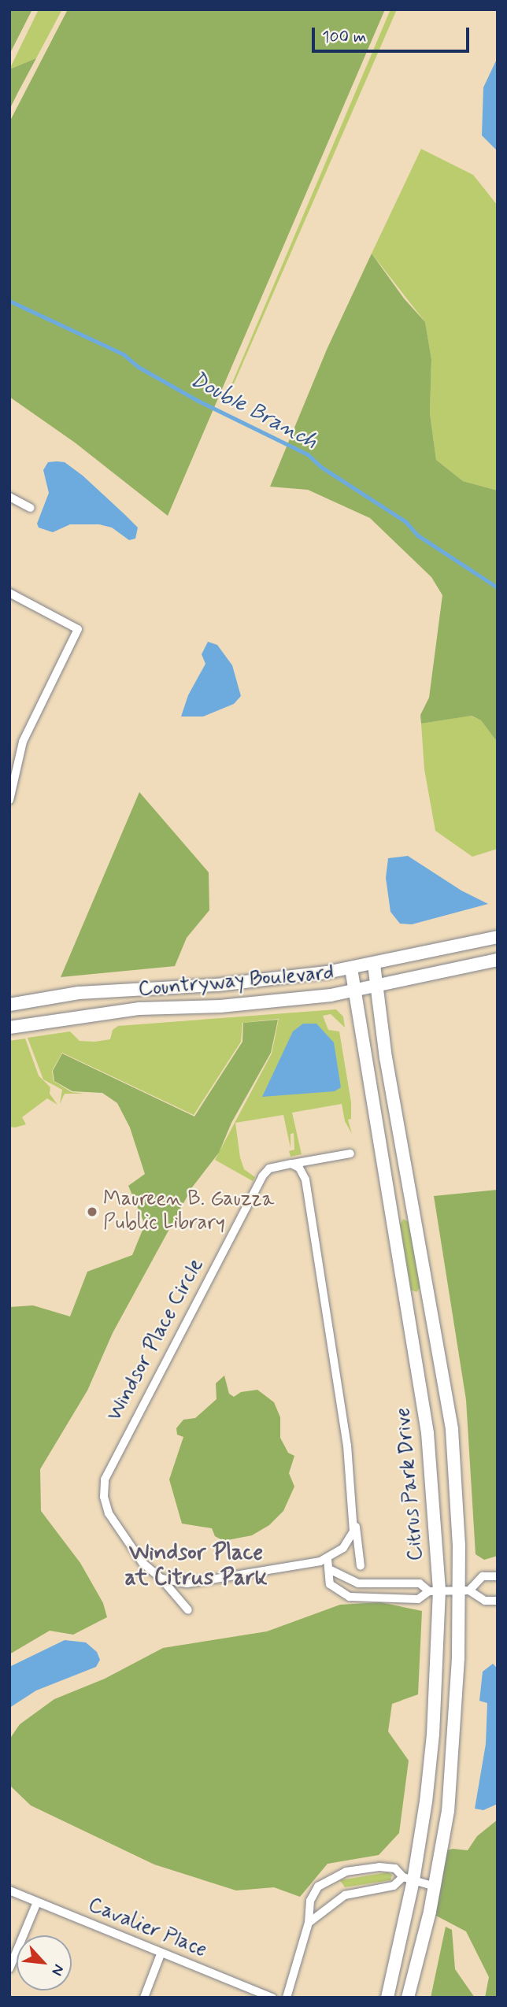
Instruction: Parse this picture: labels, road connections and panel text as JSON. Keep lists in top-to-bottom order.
{
  "streets": {
    "street": [
      "Countryway Boulevard",
      "Windsor Place Circle",
      "Citrus Park Drive",
      "Cavalier Place"
    ]
  },
  "crossings": [
    ["Countryway Boulevard", "Citrus Park Drive"]
  ],
  "districts": ["Windsor Place at Citrus Park"],
  "water": ["Double Branch"],
  "places": ["Maureen B. Gauzza Public Library"],
  "scale_bar": "100 m",
  "north": "bottom right"
}
